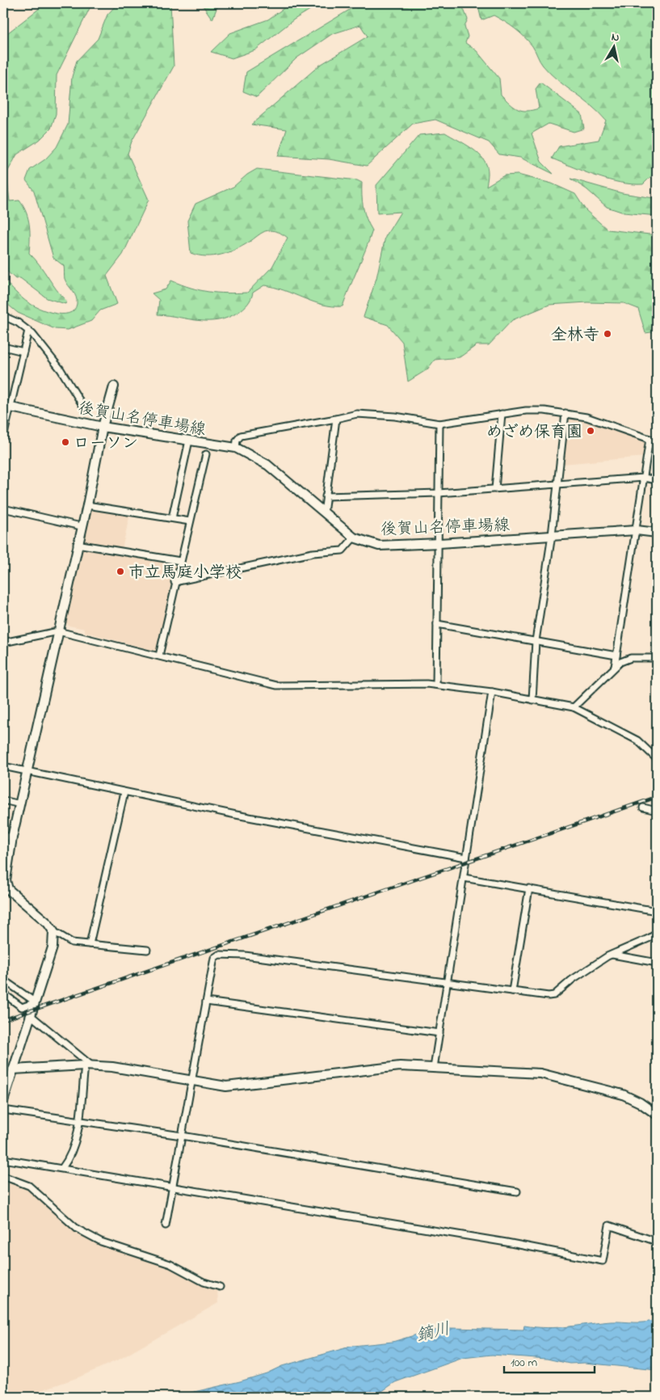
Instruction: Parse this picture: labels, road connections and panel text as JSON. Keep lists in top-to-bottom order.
{
  "streets": {
    "street": ["後賀山名停車場線"]
  },
  "water": ["鏑川"],
  "places": [
    "全林寺",
    "めざめ保育園",
    "ローソン",
    "市立馬庭小学校"
  ],
  "scale_bar": "100 m",
  "north": "top"
}
